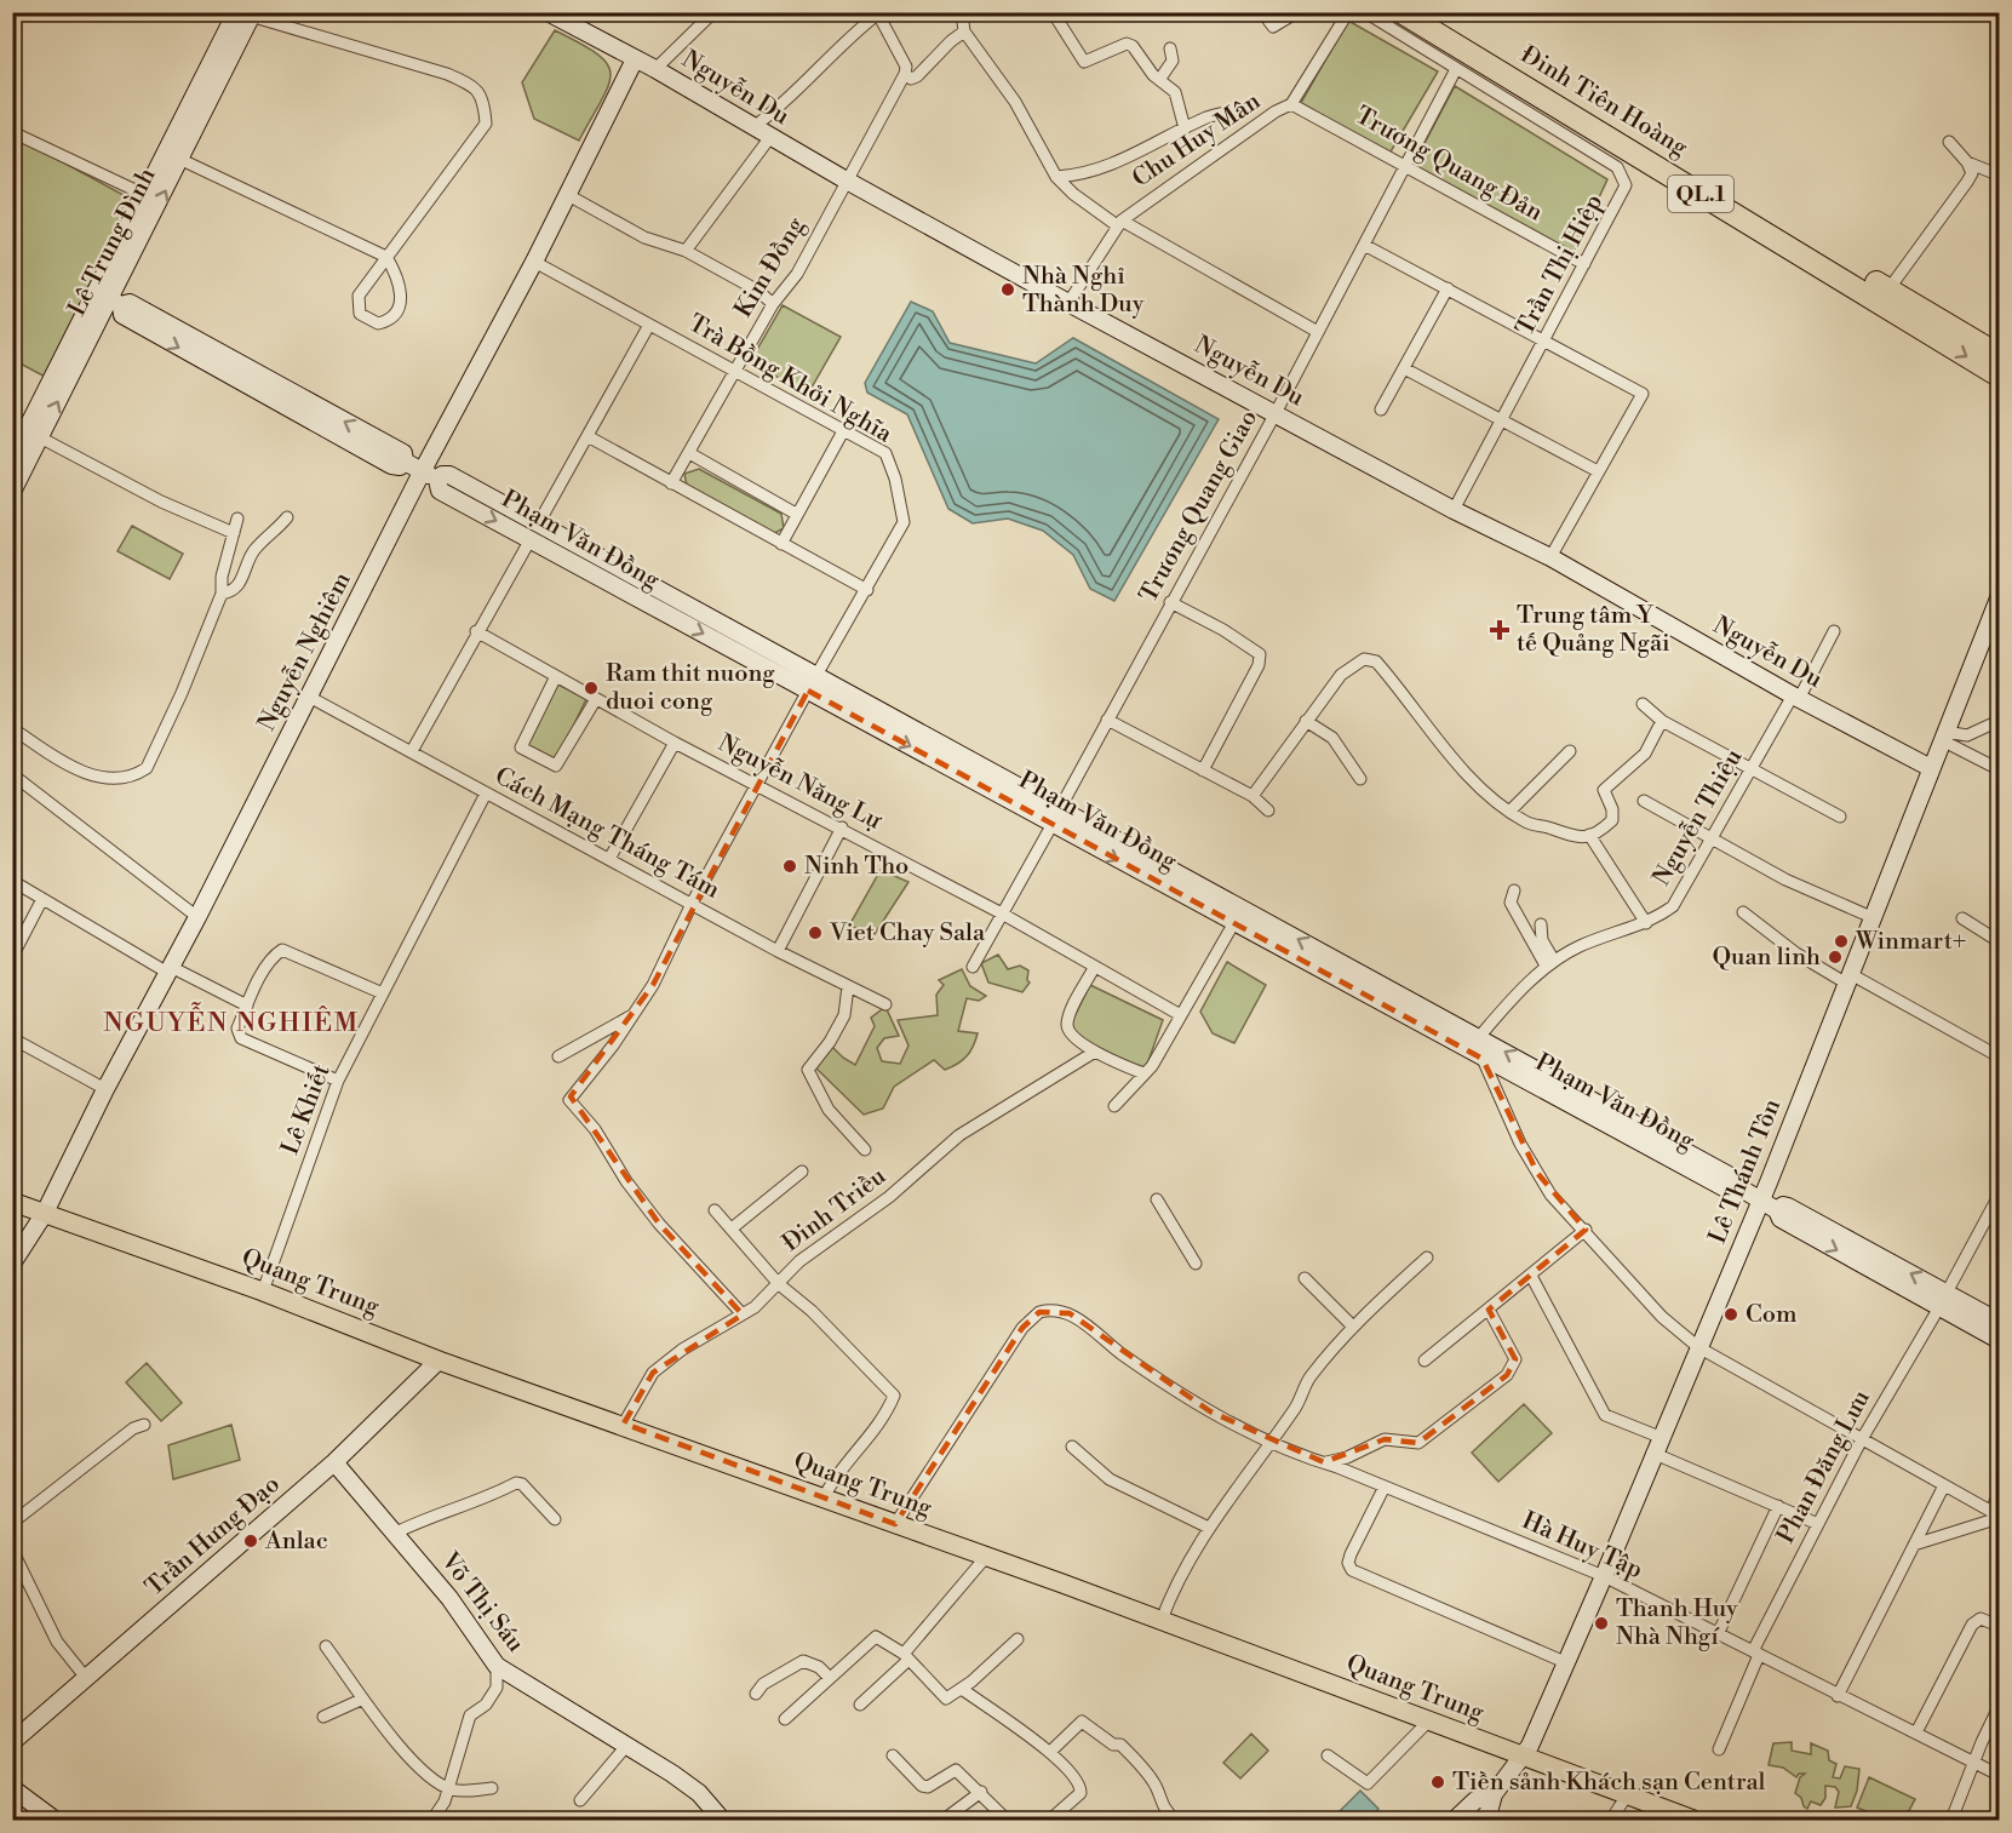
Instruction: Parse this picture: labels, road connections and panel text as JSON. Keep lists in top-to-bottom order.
{
  "streets": {
    "highway": ["Đinh Tiên Hoàng", "QL.1"],
    "main road": ["Quang Trung"],
    "street": [
      "Nguyễn Du",
      "Chu Huy Mân",
      "Trương Quang Đản",
      "Lê Trung Đình",
      "Trần Thị Hiệp",
      "Kim Đồng",
      "Trà Bồng Khởi Nghĩa",
      "Trương Quang Giao",
      "Phạm Văn Đồng",
      "Nguyễn Nghiêm",
      "Nguyễn Năng Lự",
      "Nguyễn Thiệu",
      "Cách Mạng Tháng Tám",
      "Lê Khiết",
      "Lê Thánh Tôn",
      "Đinh Triều",
      "Phan Đăng Lưu",
      "Trần Hưng Đạo",
      "Hà Huy Tập",
      "Võ Thị Sáu"
    ]
  },
  "crossings": [
    ["Nguyễn Du", "Chu Huy Mân"],
    ["Nguyễn Du", "Trần Thị Hiệp"],
    ["Nguyễn Du", "Kim Đồng"],
    ["Nguyễn Du", "Trương Quang Giao"],
    ["Nguyễn Du", "Nguyễn Nghiêm"],
    ["Nguyễn Du", "Nguyễn Thiệu"],
    ["Nguyễn Du", "Lê Thánh Tôn"],
    ["Chu Huy Mân", "Trương Quang Đản"],
    ["Trương Quang Đản", "Trần Thị Hiệp"],
    ["Trương Quang Đản", "Trương Quang Giao"],
    ["Lê Trung Đình", "Phạm Văn Đồng"],
    ["Trần Thị Hiệp", "Trương Quang Giao"],
    ["Kim Đồng", "Trà Bồng Khởi Nghĩa"],
    ["Trà Bồng Khởi Nghĩa", "Phạm Văn Đồng"],
    ["Trà Bồng Khởi Nghĩa", "Nguyễn Nghiêm"],
    ["Trà Bồng Khởi Nghĩa", "Nguyễn Năng Lự"],
    ["Trà Bồng Khởi Nghĩa", "Cách Mạng Tháng Tám"],
    ["Trà Bồng Khởi Nghĩa", "Đinh Triều"],
    ["Trương Quang Giao", "Phạm Văn Đồng"],
    ["Trương Quang Giao", "Nguyễn Năng Lự"],
    ["Phạm Văn Đồng", "Nguyễn Nghiêm"],
    ["Phạm Văn Đồng", "Nguyễn Thiệu"],
    ["Phạm Văn Đồng", "Lê Thánh Tôn"],
    ["Phạm Văn Đồng", "Phan Đăng Lưu"],
    ["Nguyễn Nghiêm", "Cách Mạng Tháng Tám"],
    ["Nguyễn Nghiêm", "Quang Trung"],
    ["Cách Mạng Tháng Tám", "Lê Khiết"],
    ["Lê Khiết", "Quang Trung"],
    ["Lê Thánh Tôn", "Quang Trung"],
    ["Lê Thánh Tôn", "Hà Huy Tập"],
    ["Đinh Triều", "Quang Trung"],
    ["Quang Trung", "Trần Hưng Đạo"],
    ["Quang Trung", "Hà Huy Tập"],
    ["Phan Đăng Lưu", "Hà Huy Tập"],
    ["Trần Hưng Đạo", "Võ Thị Sáu"]
  ],
  "districts": ["NGUYỄN NGHIÊM"],
  "places": {
    "other": [
      "Nhà Nghỉ Thành Duy",
      "Ram thit nuong duoi cong",
      "Ninh Tho",
      "Viet Chay Sala",
      "Winmart+",
      "Quan linh",
      "Com",
      "Anlac",
      "Thanh Huy Nhà Nhgí",
      "Tiền sảnh Khách sạn Central"
    ],
    "health": ["Trung tâm Y tế Quảng Ngãi"]
  }
}
